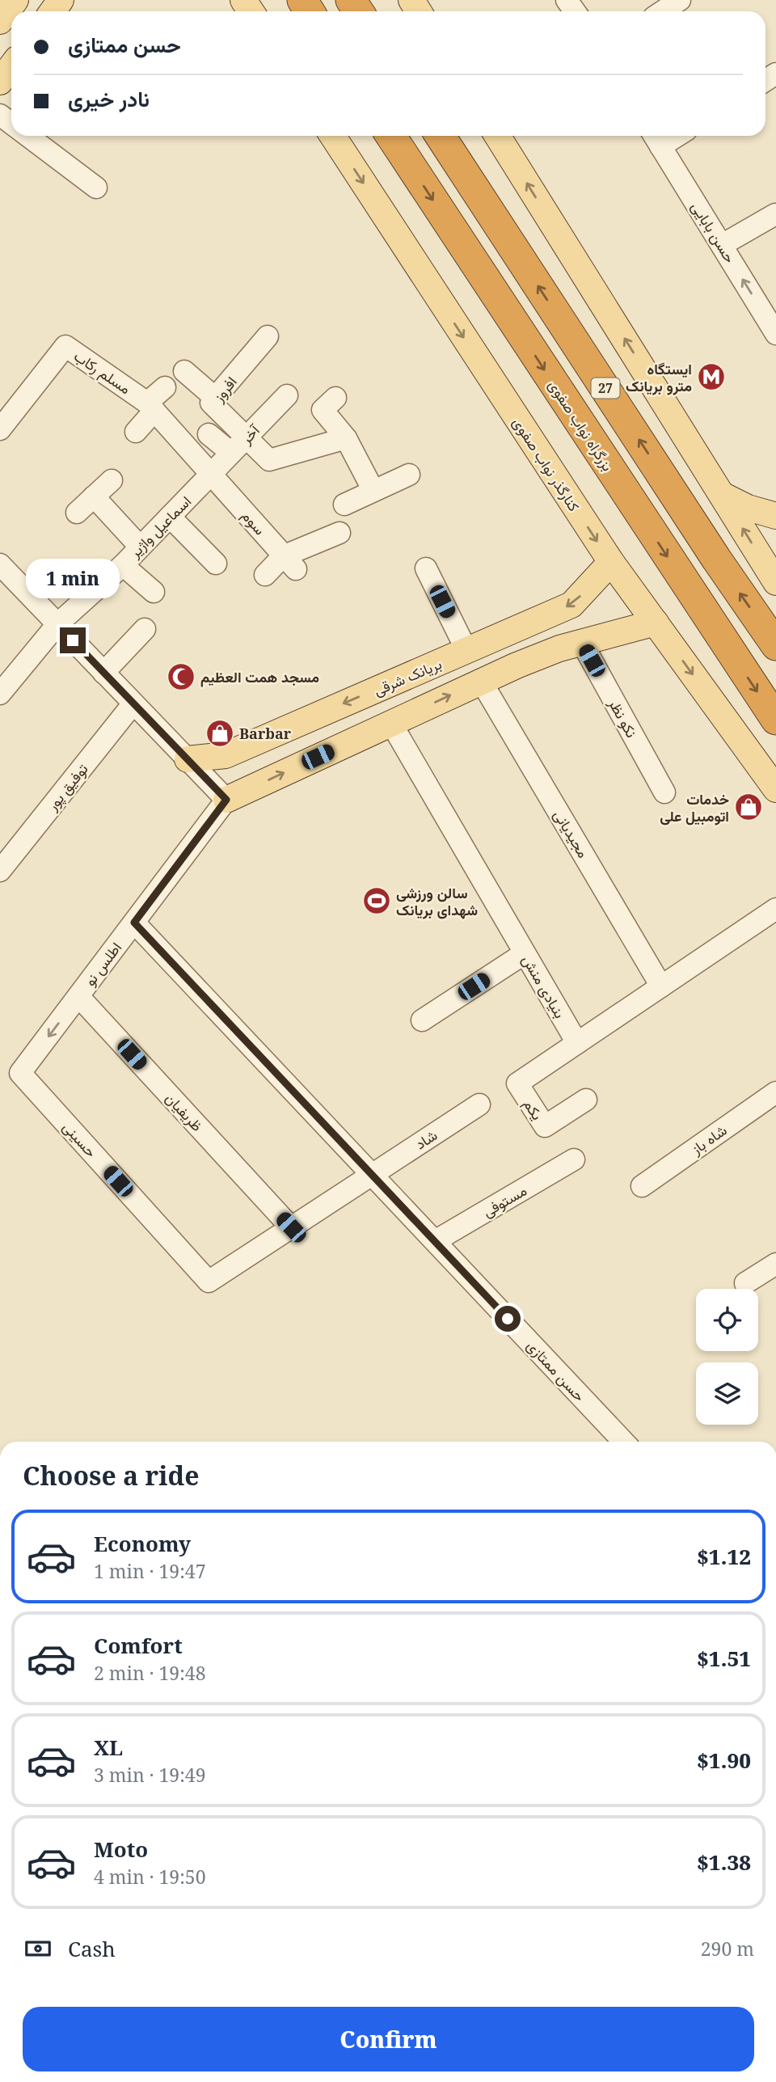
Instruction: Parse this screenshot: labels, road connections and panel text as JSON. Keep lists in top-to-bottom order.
{
  "streets": {
    "highway": ["27", "بزرگراه نواب صفوی"],
    "main road": ["کنارگذر نواب صفوی", "بریانک شرقی"],
    "street": [
      "حسن بابایی",
      "مسلم رکاب",
      "افروز",
      "آخر",
      "سوم",
      "اسماعیل واژیر",
      "نکو نظر",
      "توفیق پور",
      "مجیدیانی",
      "اطلس نو",
      "بنیادی منش",
      "یکم",
      "ظریفیان",
      "حسینی",
      "شاد",
      "شاه باز",
      "مستوفی",
      "حسن ممتازی"
    ]
  },
  "crossings": [
    ["مسلم رکاب", "آخر"],
    ["مسلم رکاب", "سوم"],
    ["مسلم رکاب", "اسماعیل واژیر"],
    ["افروز", "آخر"],
    ["آخر", "سوم"],
    ["آخر", "اسماعیل واژیر"],
    ["کنارگذر نواب صفوی", "بریانک شرقی"],
    ["سوم", "اسماعیل واژیر"],
    ["اطلس نو", "ظریفیان"],
    ["اطلس نو", "حسینی"],
    ["اطلس نو", "حسن ممتازی"],
    ["بنیادی منش", "یکم"],
    ["ظریفیان", "شاد"],
    ["حسینی", "شاد"],
    ["شاد", "حسن ممتازی"],
    ["مستوفی", "حسن ممتازی"]
  ],
  "one_way": ["حسن بابایی"],
  "places": {
    "metro station": ["ایستگاه مترو بریانک"],
    "mosque": ["مسجد همت العظیم"],
    "shop": ["Barbar", "خدمات اتومبیل علی"],
    "sports": ["سالن ورزشی شهدای بریانک"]
  },
  "page": {
    "banner": ["حسن ممتازی", "نادر خیری"],
    "bubble": "1 min",
    "heading": "Choose a ride",
    "list": [
      {
        "name": "Economy",
        "note": "1 min · 19:47",
        "value": "$1.12"
      },
      {
        "name": "Comfort",
        "note": "2 min · 19:48",
        "value": "$1.51"
      },
      {
        "name": "XL",
        "note": "3 min · 19:49",
        "value": "$1.90"
      },
      {
        "name": "Moto",
        "note": "4 min · 19:50",
        "value": "$1.38"
      }
    ],
    "pay": ["Cash", "290 m"],
    "buttons": "Confirm"
  }
}
